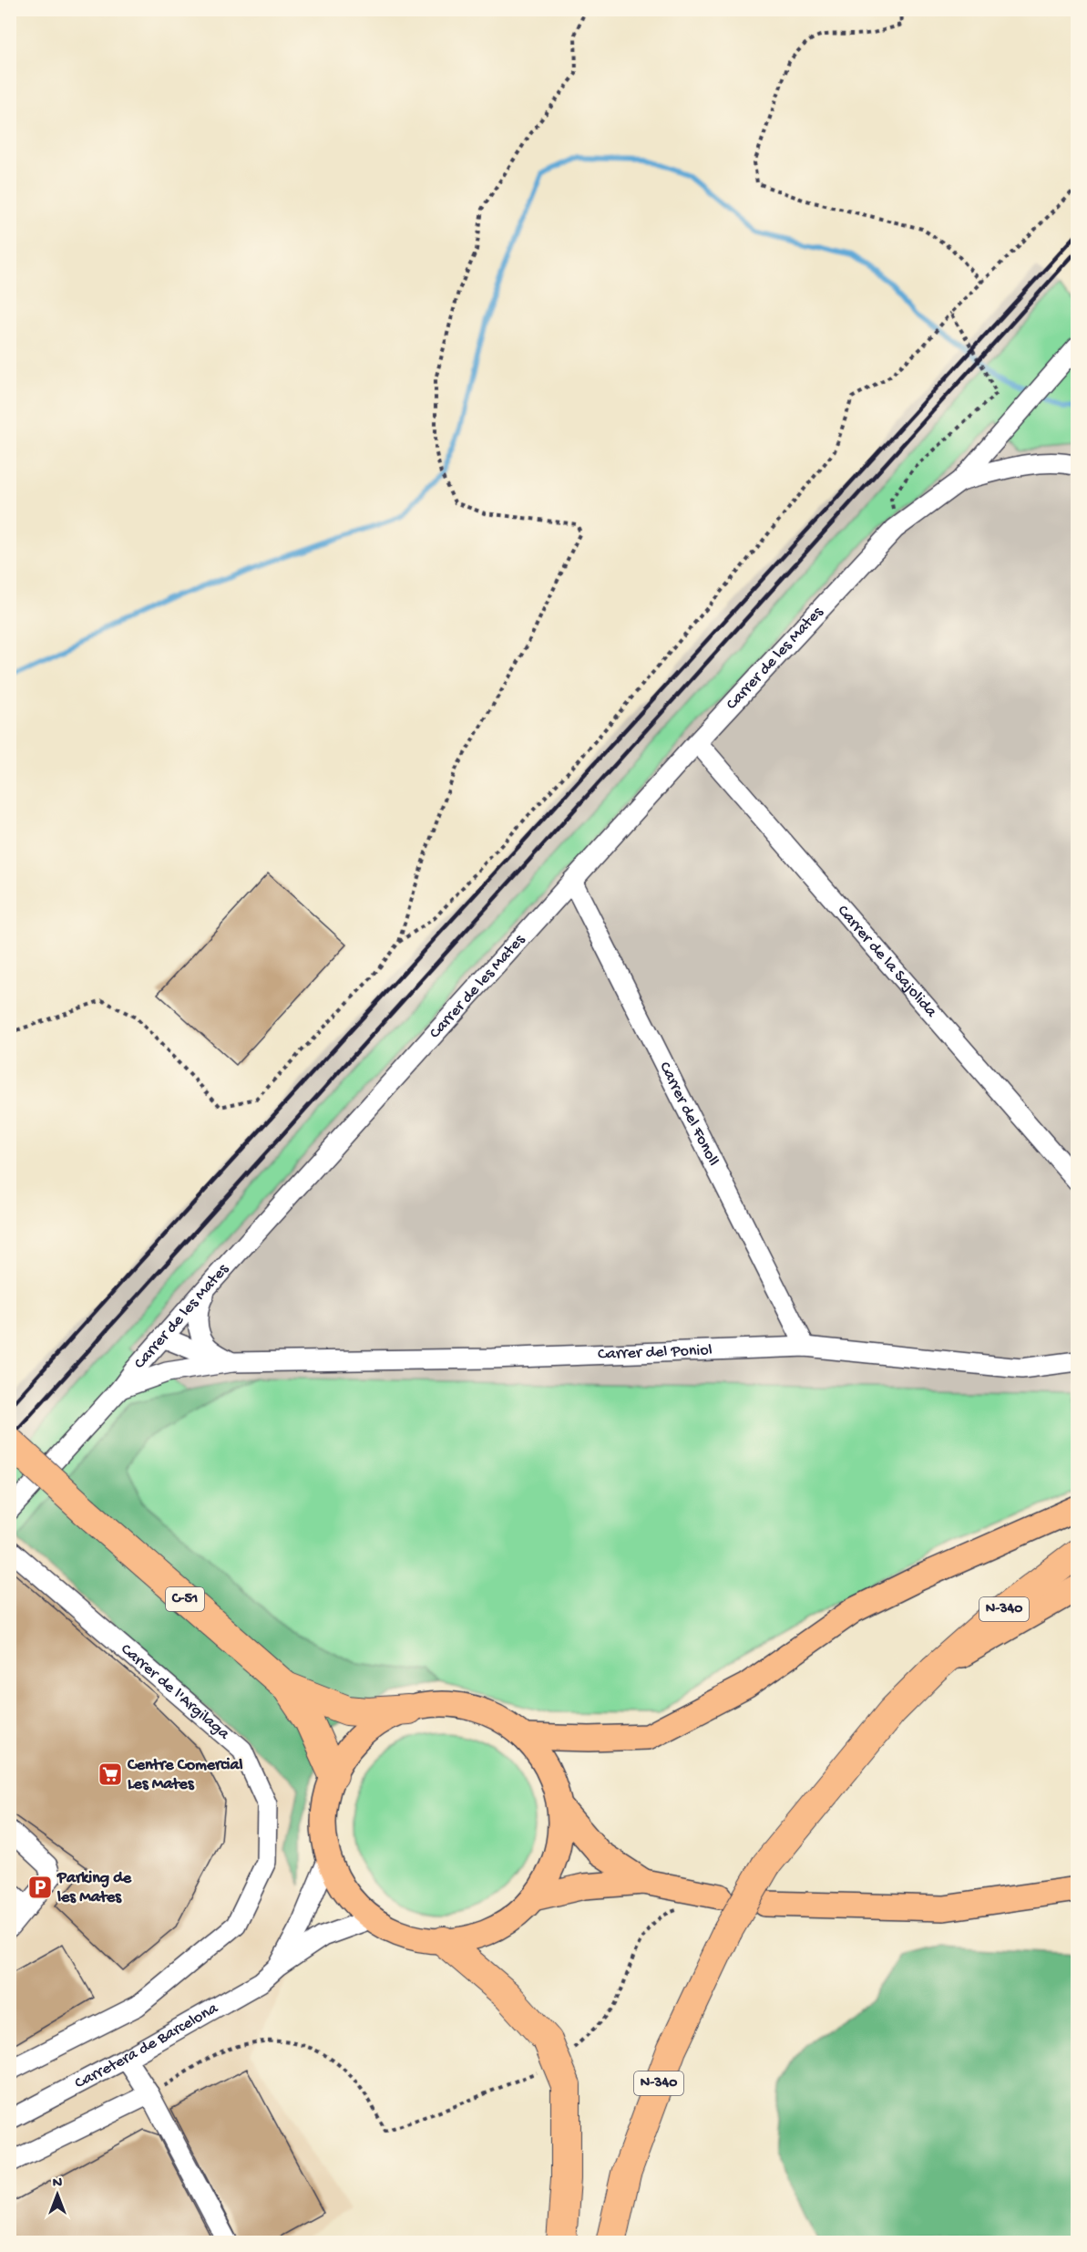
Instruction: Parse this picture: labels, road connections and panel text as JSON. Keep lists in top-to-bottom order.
{
  "streets": {
    "highway": ["C-51", "N-340"],
    "street": [
      "Carrer de les Mates",
      "Carrer de la Sajolida",
      "Carrer del Fonoll",
      "Carrer del Poniol",
      "Carrer de l'Argilaga",
      "Carretera de Barcelona"
    ]
  },
  "crossings": [
    ["Carrer de les Mates", "Carrer de la Sajolida"],
    ["Carrer de les Mates", "Carrer del Fonoll"],
    ["Carrer de les Mates", "Carrer del Poniol"],
    ["Carrer del Fonoll", "Carrer del Poniol"]
  ],
  "places": {
    "supermarket": ["Centre Comercial Les Mates"],
    "parking": ["Parking de les Mates"]
  },
  "north": "top"
}
